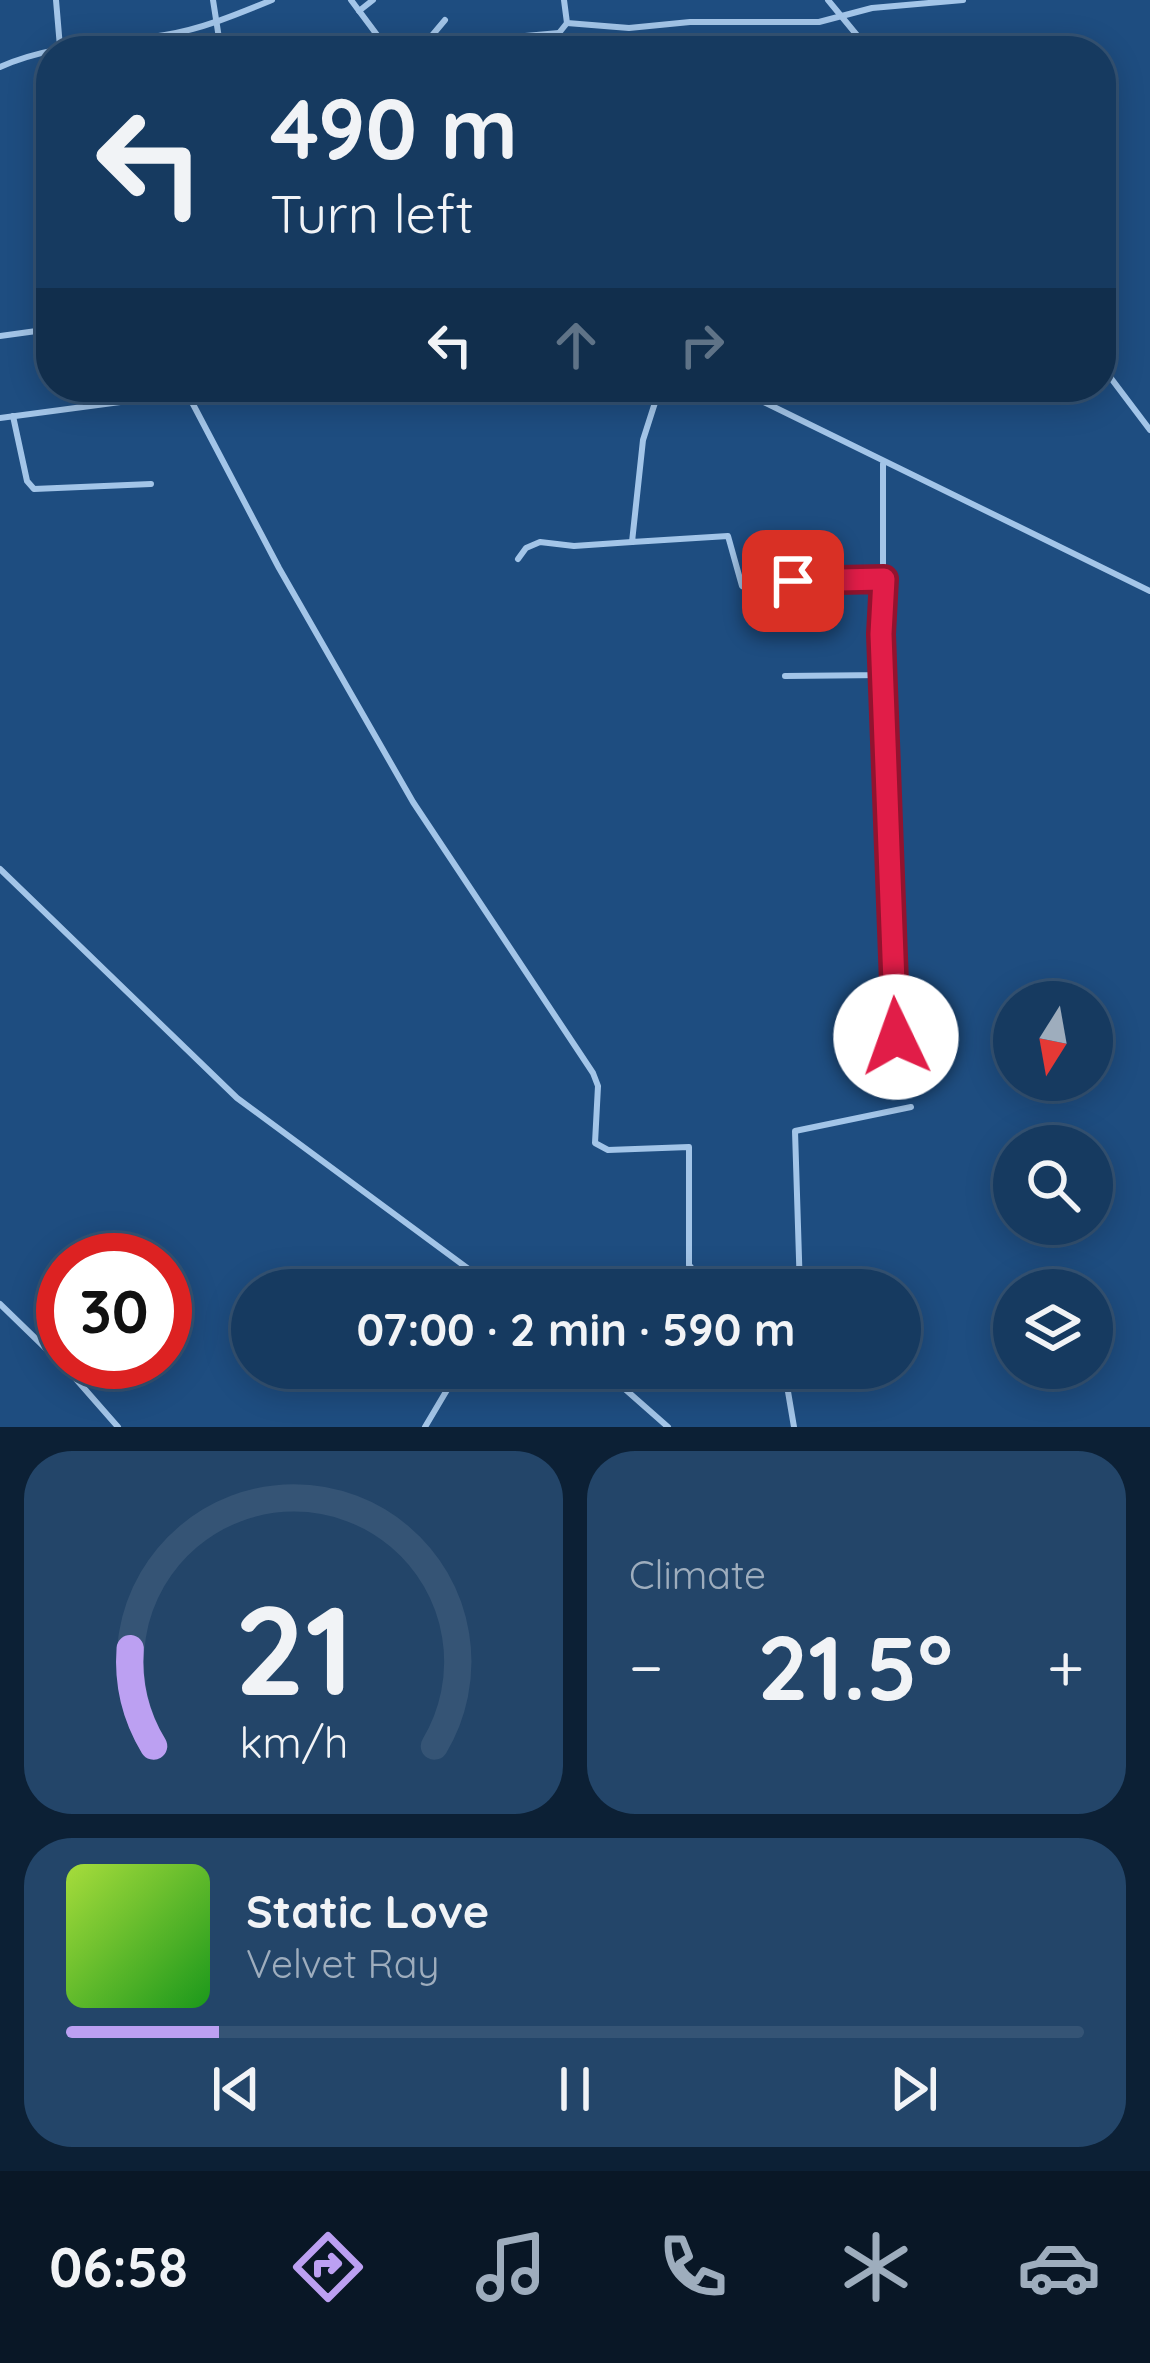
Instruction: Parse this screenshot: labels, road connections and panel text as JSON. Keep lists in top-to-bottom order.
{
  "north": "bottom",
  "page": {
    "turn": ["490 m", "Turn left"],
    "limit": "30",
    "trip": "07:00 · 2 min · 590 m",
    "tile": "Climate",
    "heat": ["−", "21.5°", "+"],
    "song": ["Static Love", "Velvet Ray"],
    "tabs": "06:58",
    "gauge": ["21", "km/h"]
  }
}
